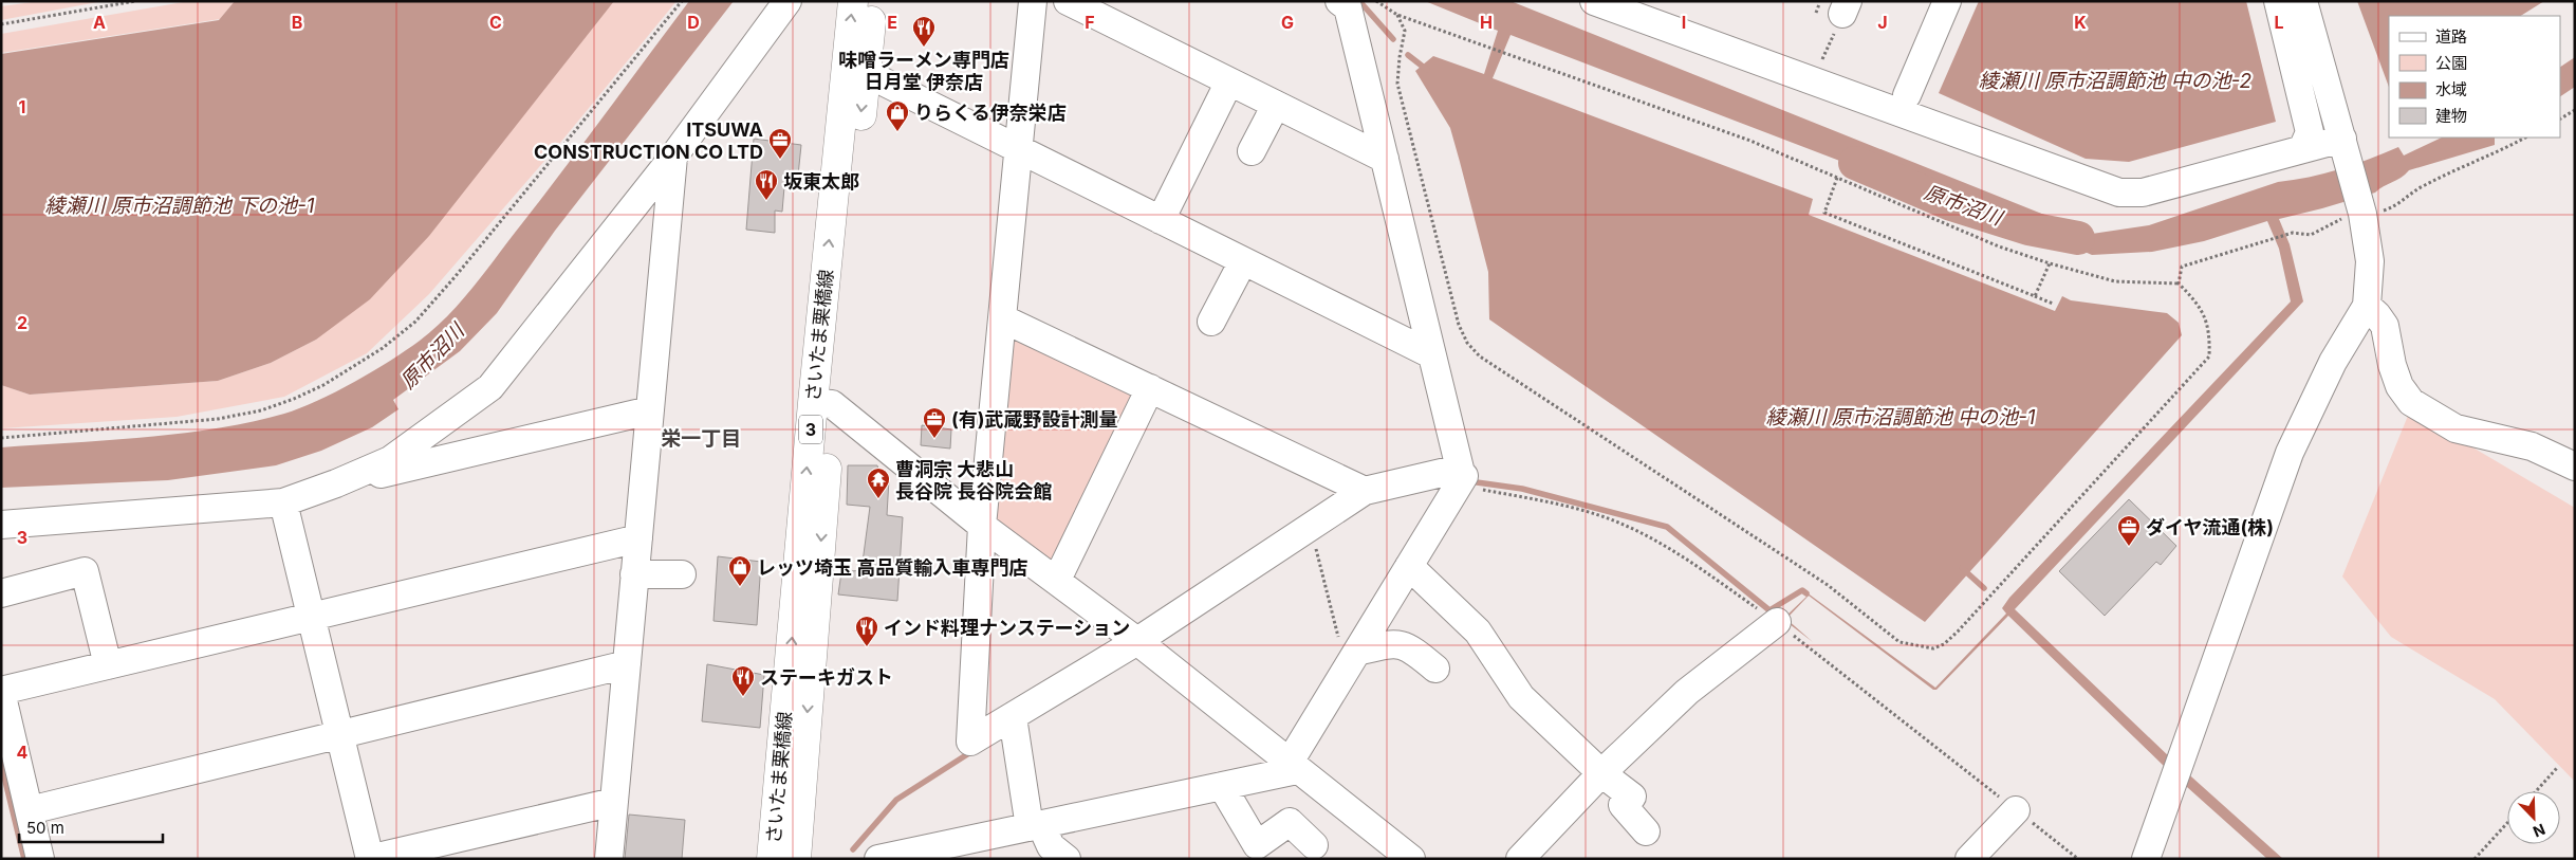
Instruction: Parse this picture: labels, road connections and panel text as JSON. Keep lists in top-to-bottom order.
{
  "streets": {
    "main road": ["さいたま栗橋線", "3"]
  },
  "districts": ["栄一丁目"],
  "water": [
    "綾瀬川 原市沼調節池 中の池-2",
    "綾瀬川 原市沼調節池 下の池-1",
    "原市沼川",
    "綾瀬川 原市沼調節池 中の池-1"
  ],
  "places": {
    "restaurant": [
      "味噌ラーメン専門店 日月堂 伊奈店",
      "坂東太郎",
      "インド料理ナンステーション",
      "ステーキガスト"
    ],
    "shop": ["りらくる伊奈栄店", "レッツ埼玉 高品質輸入車専門店"],
    "office": ["ITSUWA CONSTRUCTION CO LTD", "(有)武蔵野設計測量", "ダイヤ流通(株)"],
    "temple": ["曹洞宗 大悲山 長谷院 長谷院会館"]
  },
  "legend": [
    "道路",
    "公園",
    "水域",
    "建物"
  ],
  "scale_bar": "50 m",
  "north": "bottom right",
  "grid": {
    "columns": [
      "A",
      "B",
      "C",
      "D",
      "E",
      "F",
      "G",
      "H",
      "I",
      "J",
      "K",
      "L"
    ],
    "rows": [
      "1",
      "2",
      "3",
      "4"
    ]
  }
}
